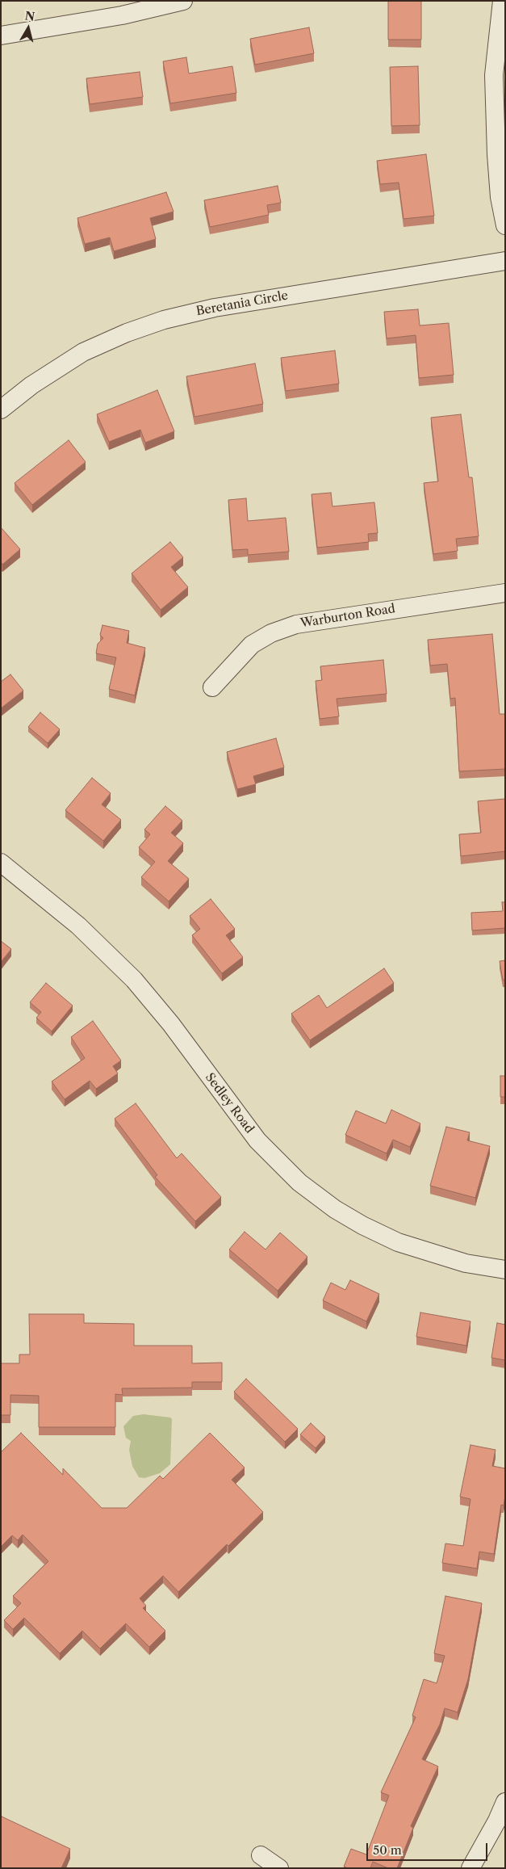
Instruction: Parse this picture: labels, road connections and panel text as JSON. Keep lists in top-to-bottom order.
{
  "streets": {
    "street": ["Beretania Circle", "Warburton Road", "Sedley Road"]
  },
  "scale_bar": "50 m",
  "north": "top"
}
